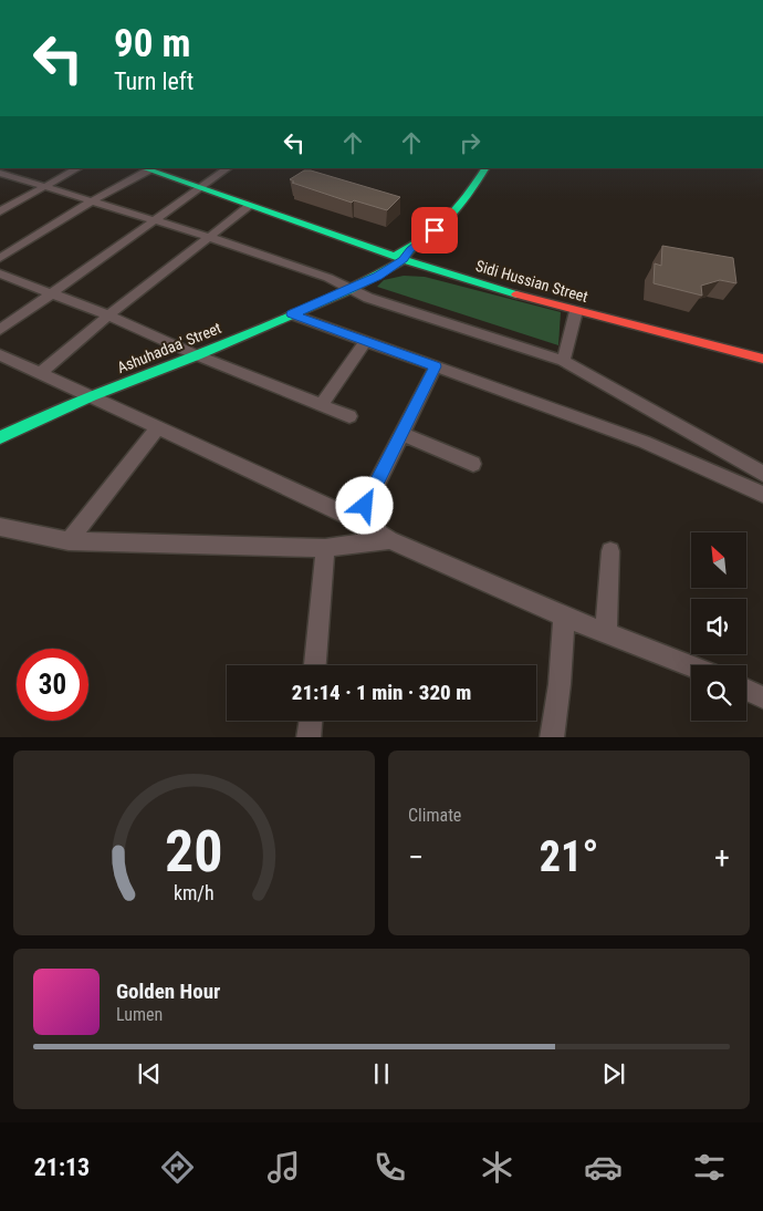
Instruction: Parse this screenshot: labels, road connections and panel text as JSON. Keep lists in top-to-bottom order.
{
  "streets": {
    "main road": ["Sidi Hussian Street", "Ashuhadaa' Street"]
  },
  "crossings": [
    ["Sidi Hussian Street", "Ashuhadaa' Street"]
  ],
  "north": "top left",
  "page": {
    "turn": ["90 m", "Turn left"],
    "limit": "30",
    "trip": "21:14 · 1 min · 320 m",
    "tile": "Climate",
    "heat": ["−", "21°", "+"],
    "song": ["Golden Hour", "Lumen"],
    "tabs": "21:13",
    "gauge": ["20", "km/h"]
  }
}
